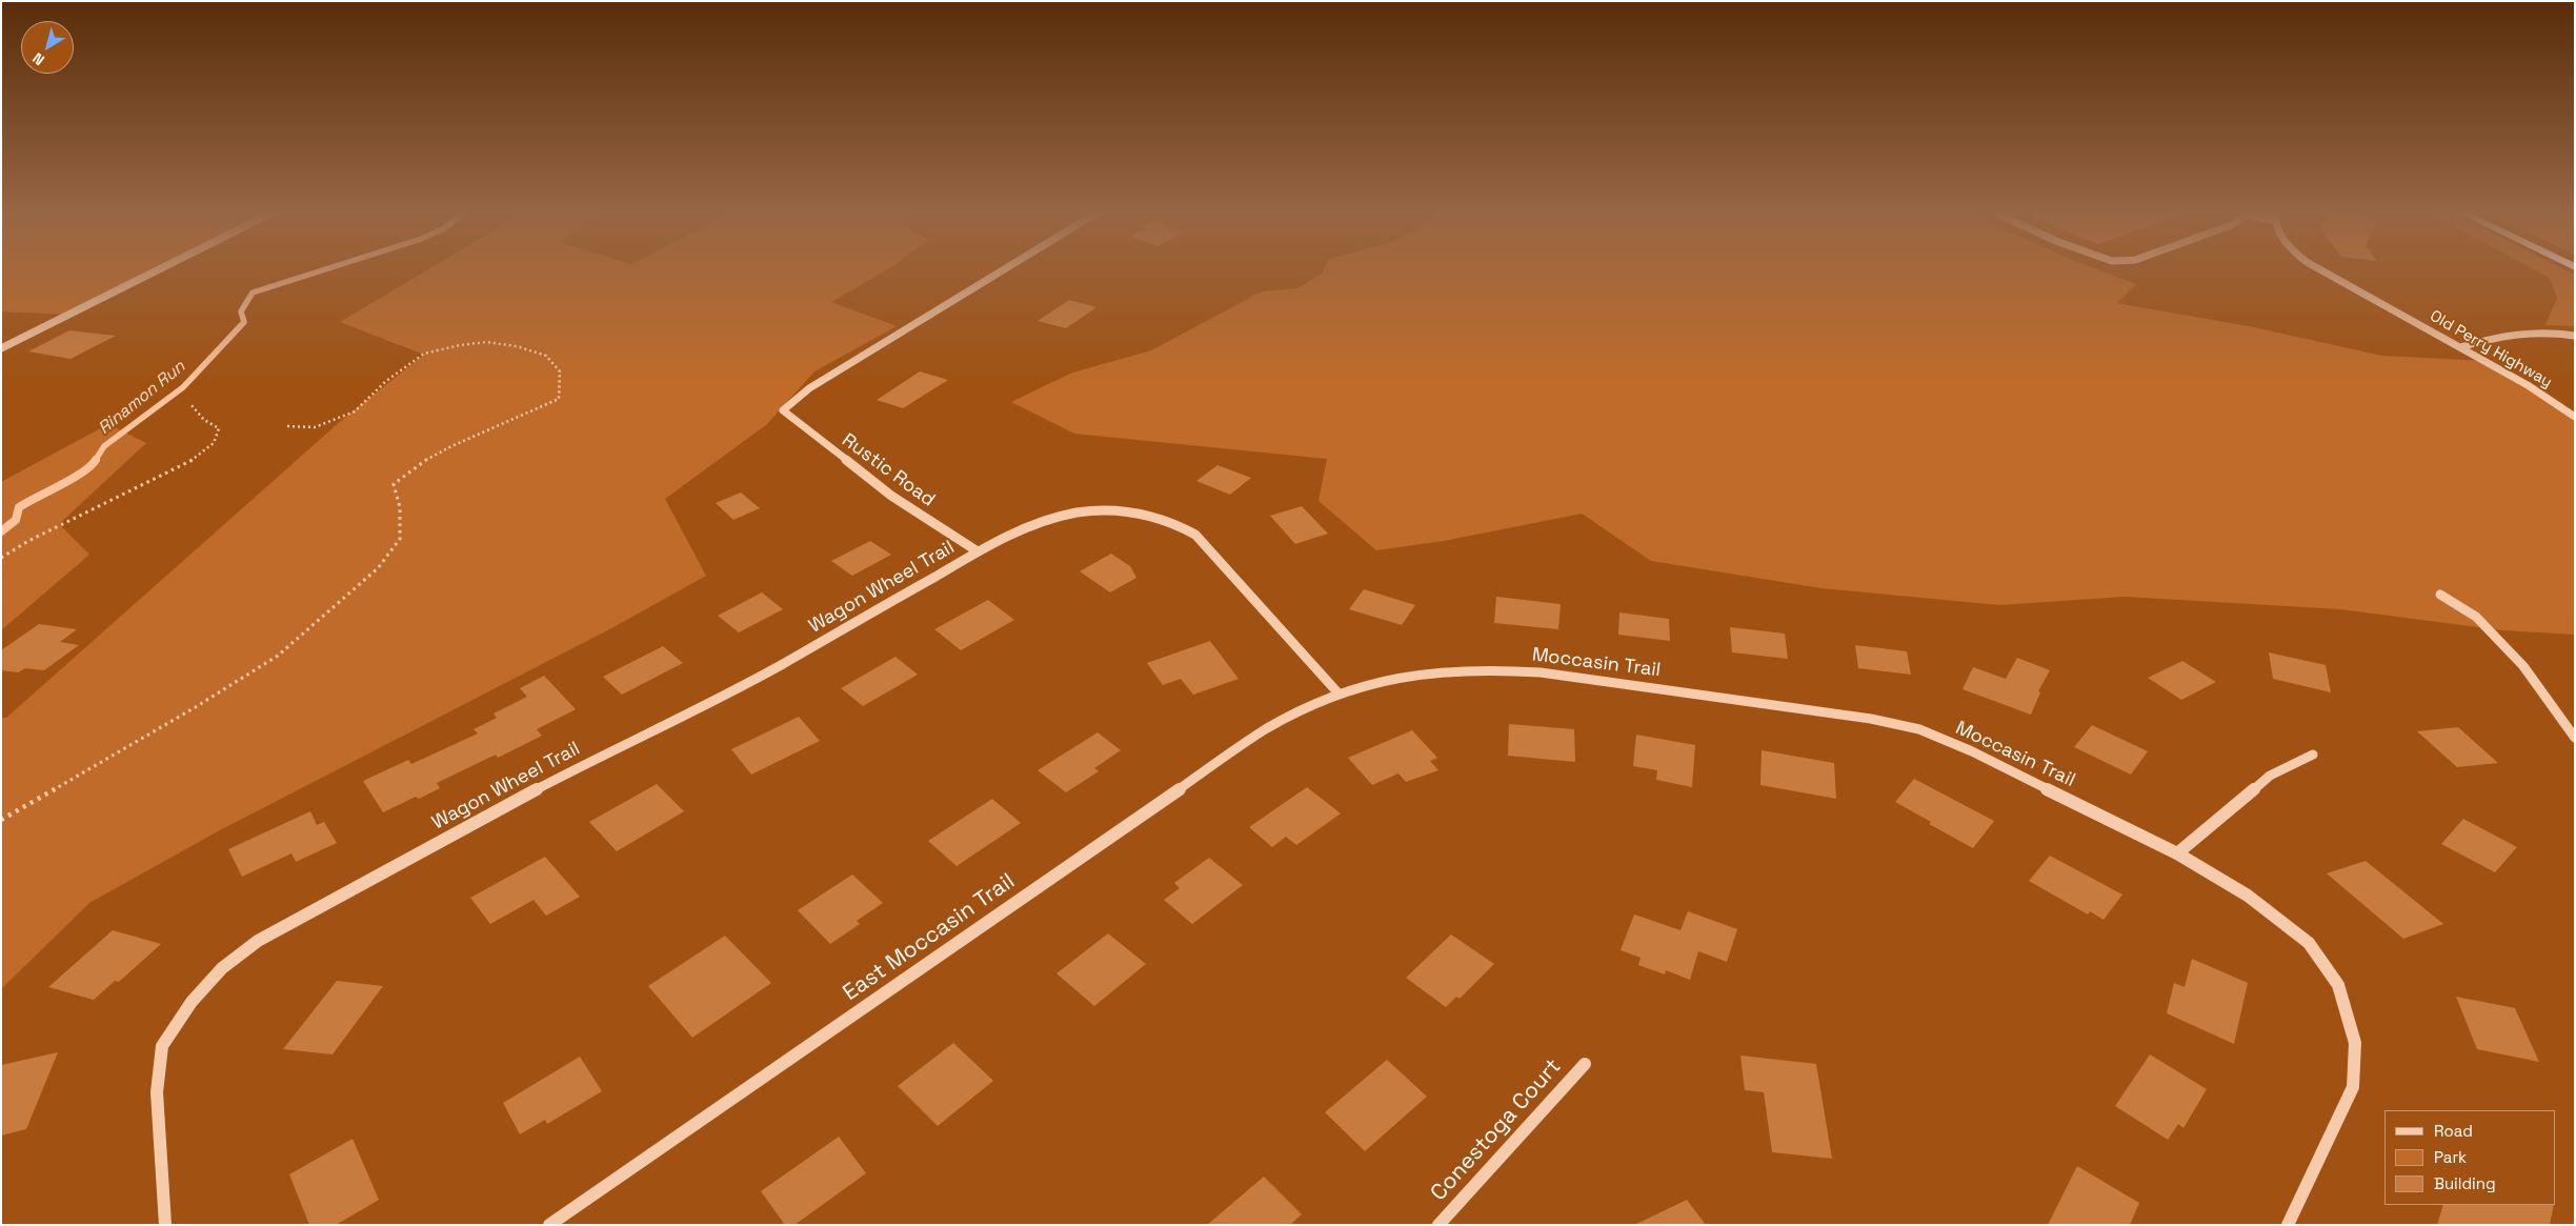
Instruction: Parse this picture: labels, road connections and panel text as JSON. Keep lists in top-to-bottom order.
{
  "streets": {
    "street": [
      "Old Perry Highway",
      "Rustic Road",
      "Wagon Wheel Trail",
      "Moccasin Trail",
      "East Moccasin Trail",
      "Conestoga Court"
    ]
  },
  "crossings": [
    ["Rustic Road", "Wagon Wheel Trail"],
    ["Wagon Wheel Trail", "Moccasin Trail"],
    ["Wagon Wheel Trail", "East Moccasin Trail"],
    ["Moccasin Trail", "East Moccasin Trail"]
  ],
  "water": ["Rinamon Run"],
  "legend": ["Road", "Park", "Building"],
  "north": "bottom left"
}
